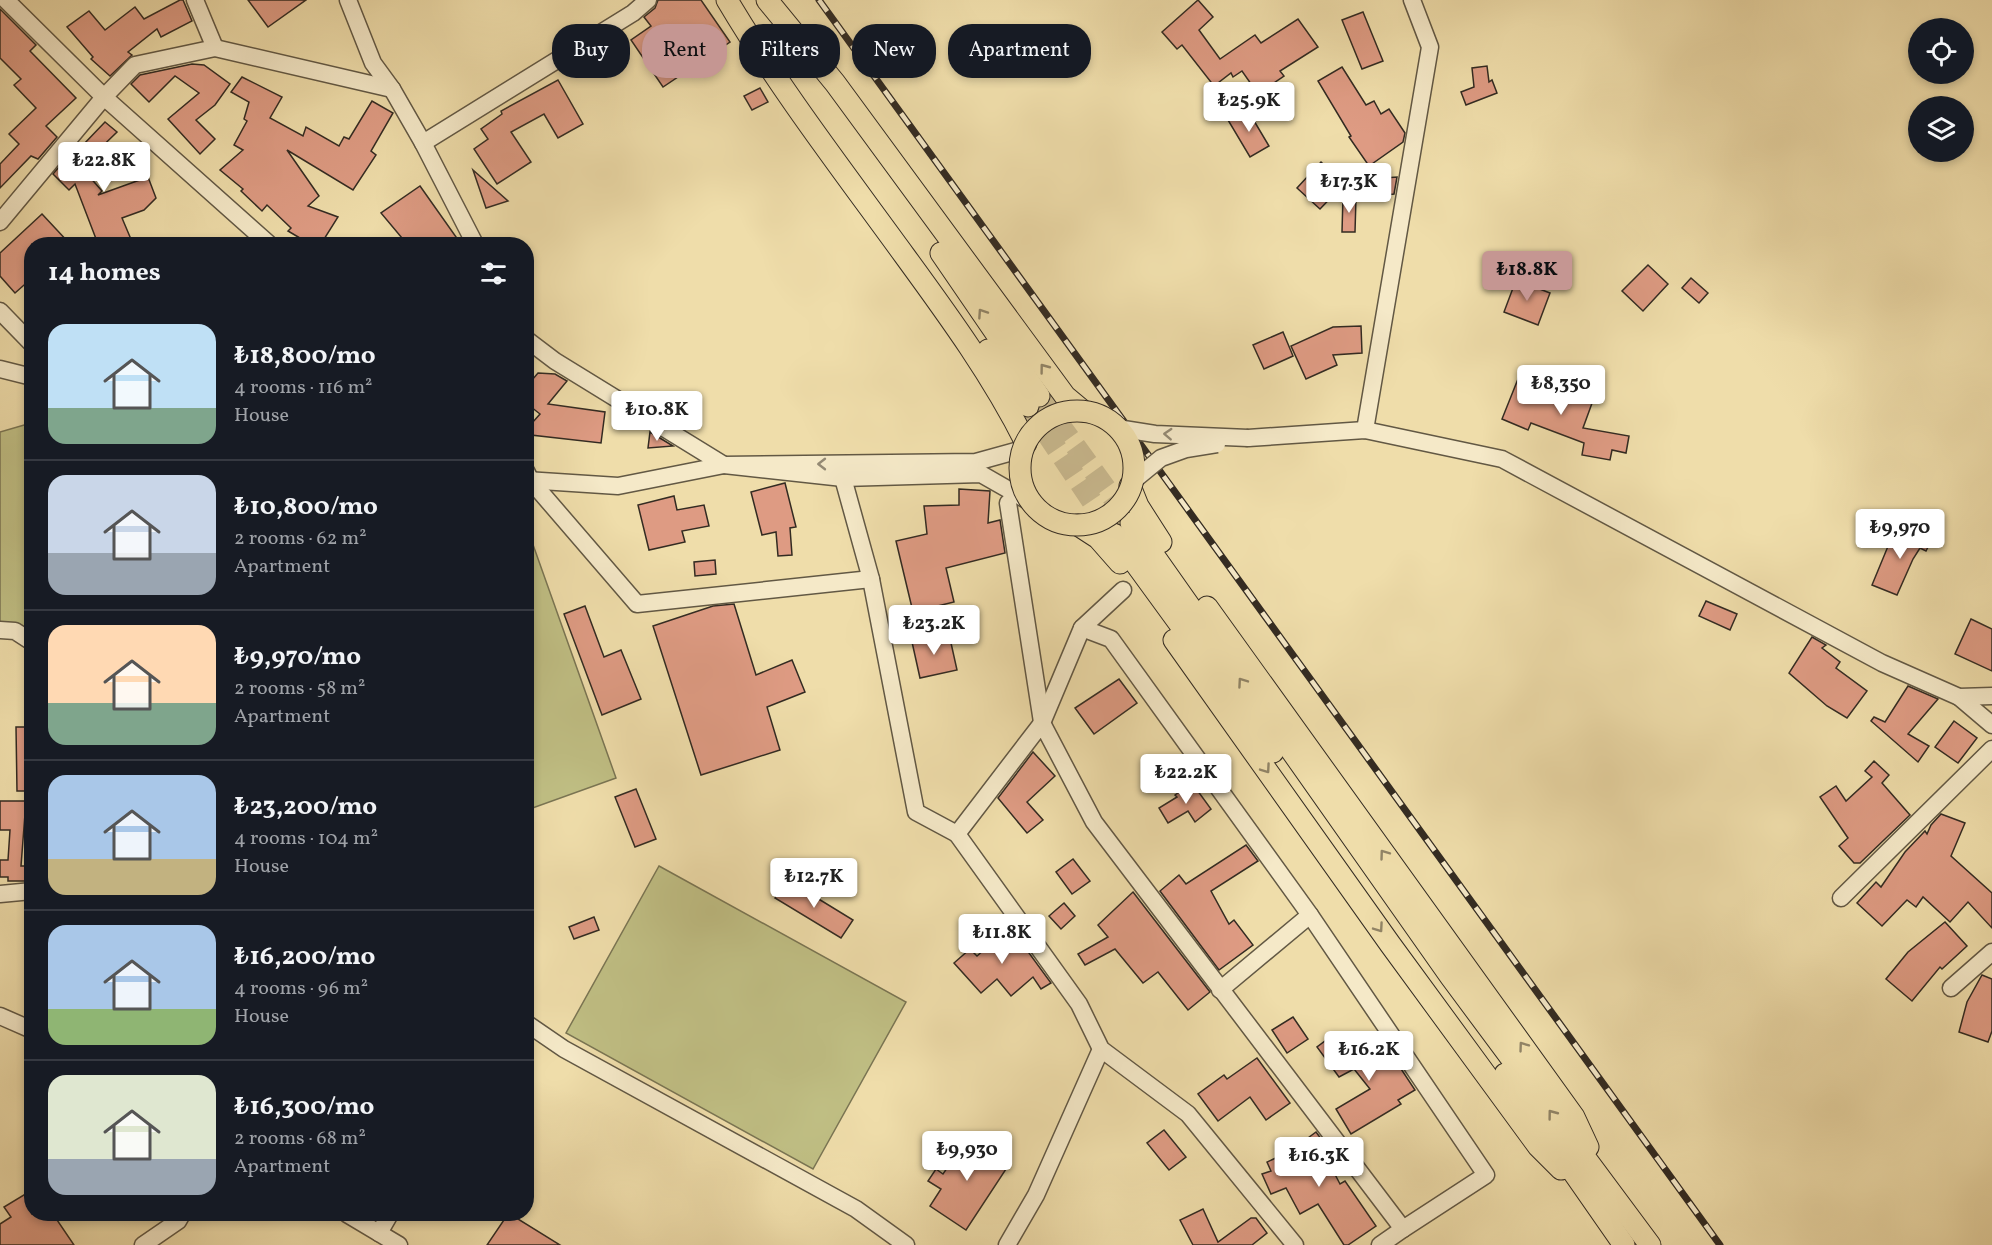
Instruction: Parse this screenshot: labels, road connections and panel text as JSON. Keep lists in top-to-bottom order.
{
  "page": {
    "chip": [
      "Buy",
      "Rent",
      "Filters",
      "New",
      "Apartment"
    ],
    "price": [
      "₺25.9K",
      "₺22.8K",
      "₺17.3K",
      "₺18.8K",
      "₺8,350",
      "₺10.8K",
      "₺9,970",
      "₺23.2K",
      "₺22.2K",
      "₺12.7K",
      "₺11.8K",
      "₺16.2K",
      "₺9,930",
      "₺16.3K"
    ],
    "heading": "14 homes",
    "list": [
      {
        "name": "₺18,800/mo",
        "note": "4 rooms · 116 m² · House"
      },
      {
        "name": "₺10,800/mo",
        "note": "2 rooms · 62 m² · Apartment"
      },
      {
        "name": "₺9,970/mo",
        "note": "2 rooms · 58 m² · Apartment"
      },
      {
        "name": "₺23,200/mo",
        "note": "4 rooms · 104 m² · House"
      },
      {
        "name": "₺16,200/mo",
        "note": "4 rooms · 96 m² · House"
      },
      {
        "name": "₺16,300/mo",
        "note": "2 rooms · 68 m² · Apartment"
      }
    ]
  }
}
